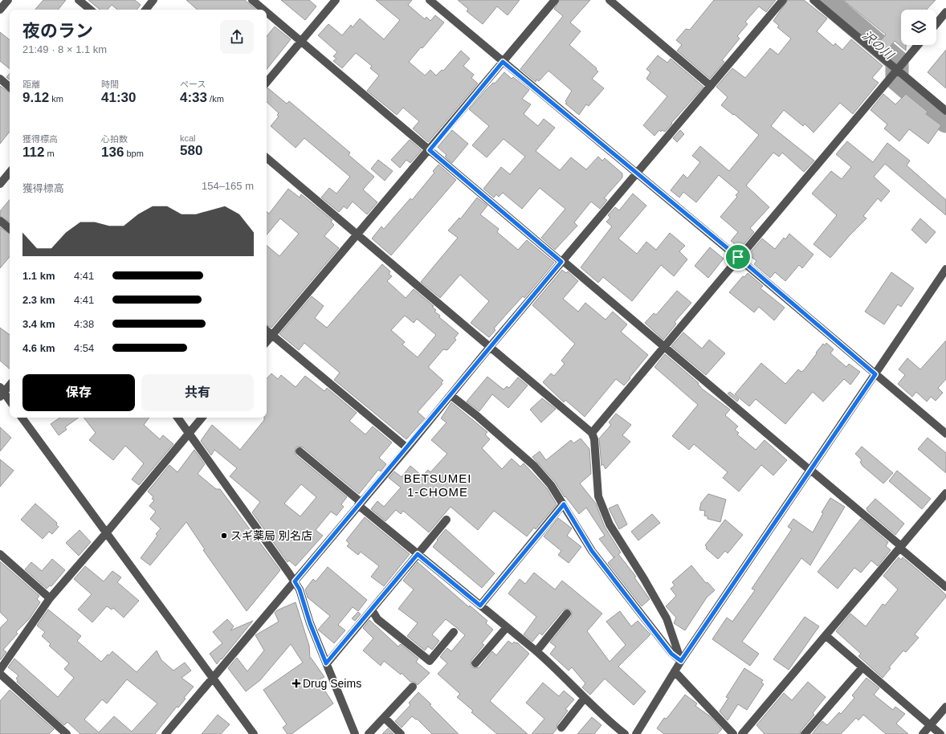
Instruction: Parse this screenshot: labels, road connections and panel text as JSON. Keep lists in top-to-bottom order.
{
  "districts": ["BETSUMEI 1-CHOME"],
  "water": ["沢の川"],
  "places": {
    "other": ["スギ薬局 別名店"],
    "health": ["Drug Seims"]
  },
  "page": {
    "heading": ["夜のラン", "21:49 · 8 × 1.1 km"],
    "stats": [
      ["距離", "9.12 km"],
      ["時間", "41:30"],
      ["ペース", "4:33 /km"],
      ["獲得標高", "112 m"],
      ["心拍数", "136 bpm"],
      ["kcal", "580"]
    ],
    "chart": ["獲得標高", "154–165 m"],
    "list": [
      {
        "name": "1.1 km",
        "note": "4:41"
      },
      {
        "name": "2.3 km",
        "note": "4:41"
      },
      {
        "name": "3.4 km",
        "note": "4:38"
      },
      {
        "name": "4.6 km",
        "note": "4:54"
      }
    ],
    "buttons": ["保存", "共有"]
  }
}
